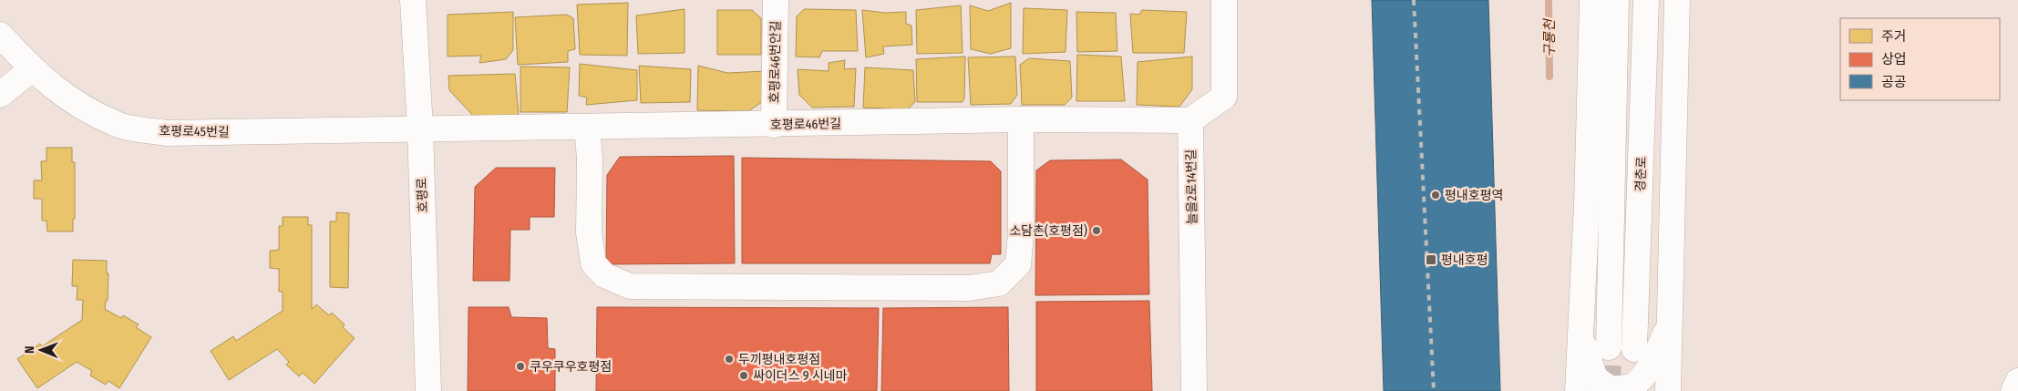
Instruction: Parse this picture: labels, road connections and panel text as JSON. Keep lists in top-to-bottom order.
{
  "streets": {
    "street": [
      "호평로46번안길",
      "호평로46번길",
      "호평로45번길",
      "경춘로",
      "늘을2로14번길",
      "호평로"
    ]
  },
  "crossings": [
    ["호평로46번안길", "호평로46번길"],
    ["호평로46번길", "호평로45번길"],
    ["호평로46번길", "늘을2로14번길"],
    ["호평로46번길", "호평로"],
    ["호평로45번길", "호평로"]
  ],
  "water": ["구룡천"],
  "places": {
    "other": [
      "평내호평역",
      "소담촌(호평점)",
      "두끼평내호평점",
      "쿠우쿠우호평점",
      "싸이더스 9 시네마"
    ],
    "transit": ["평내호평"]
  },
  "legend": ["주거", "상업", "공공"],
  "north": "left"
}
